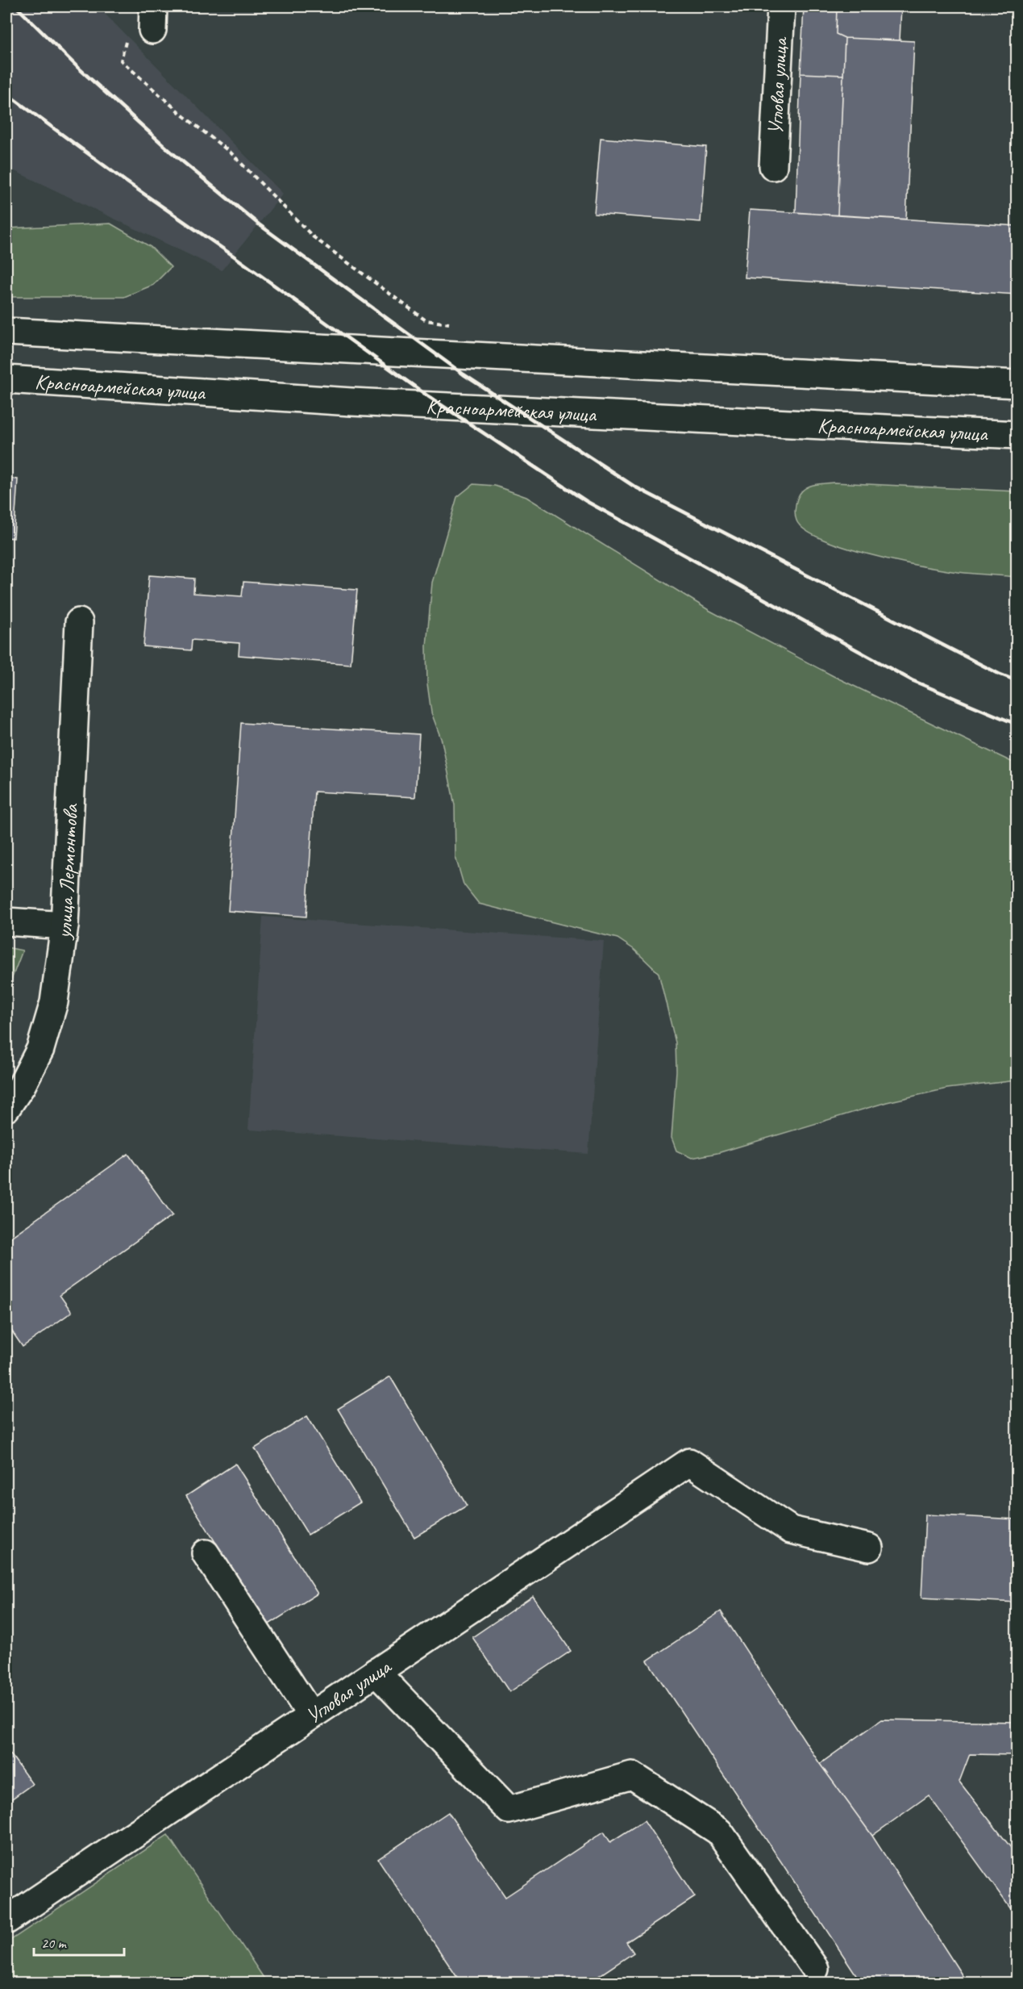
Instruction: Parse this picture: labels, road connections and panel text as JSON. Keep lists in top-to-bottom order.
{
  "streets": {
    "main road": ["Угловая улица", "Красноармейская улица", "улица Лермонтова"]
  },
  "scale_bar": "20 m"
}
